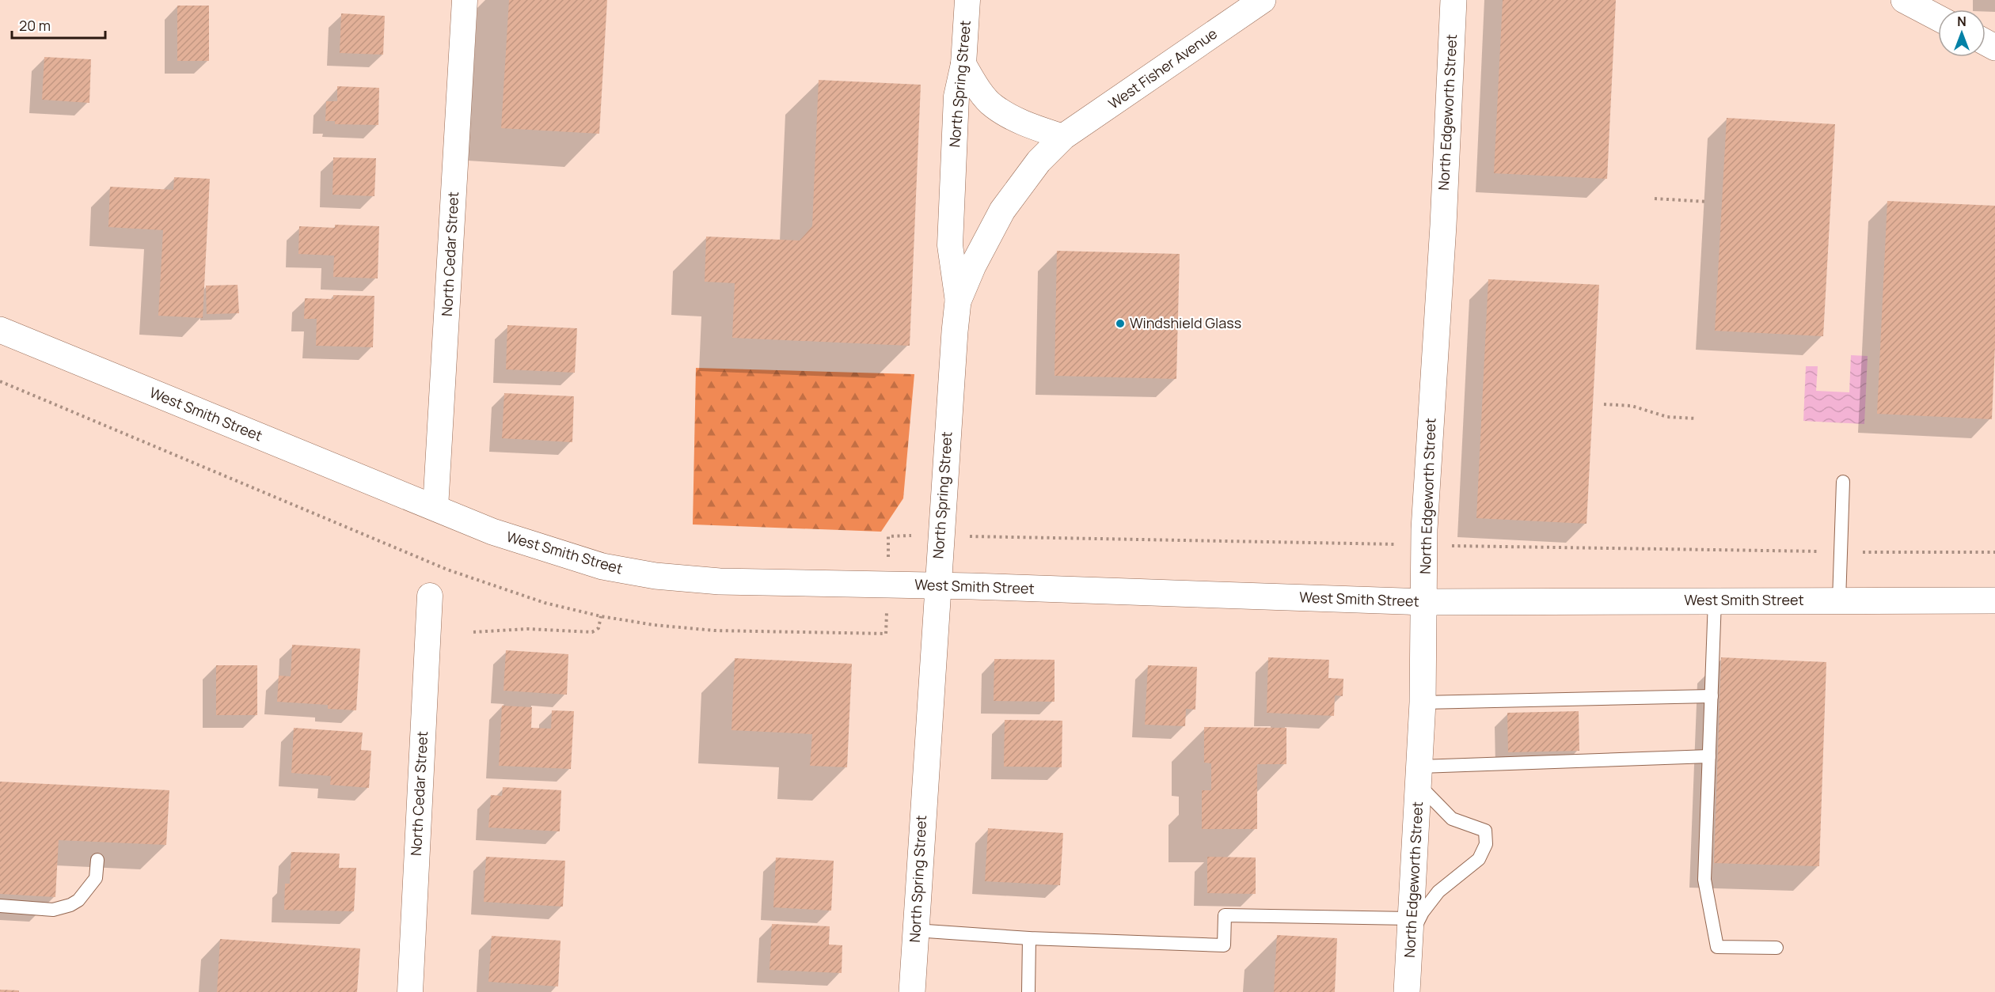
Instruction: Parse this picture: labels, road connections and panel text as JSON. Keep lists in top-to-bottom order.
{
  "streets": {
    "main road": [
      "West Fisher Avenue",
      "North Spring Street",
      "North Edgeworth Street",
      "West Smith Street"
    ],
    "street": ["North Cedar Street"]
  },
  "crossings": [
    ["West Fisher Avenue", "North Spring Street"],
    ["North Spring Street", "West Smith Street"],
    ["North Edgeworth Street", "West Smith Street"],
    ["North Cedar Street", "West Smith Street"]
  ],
  "places": ["Windshield Glass"],
  "scale_bar": "20 m",
  "north": "top"
}
